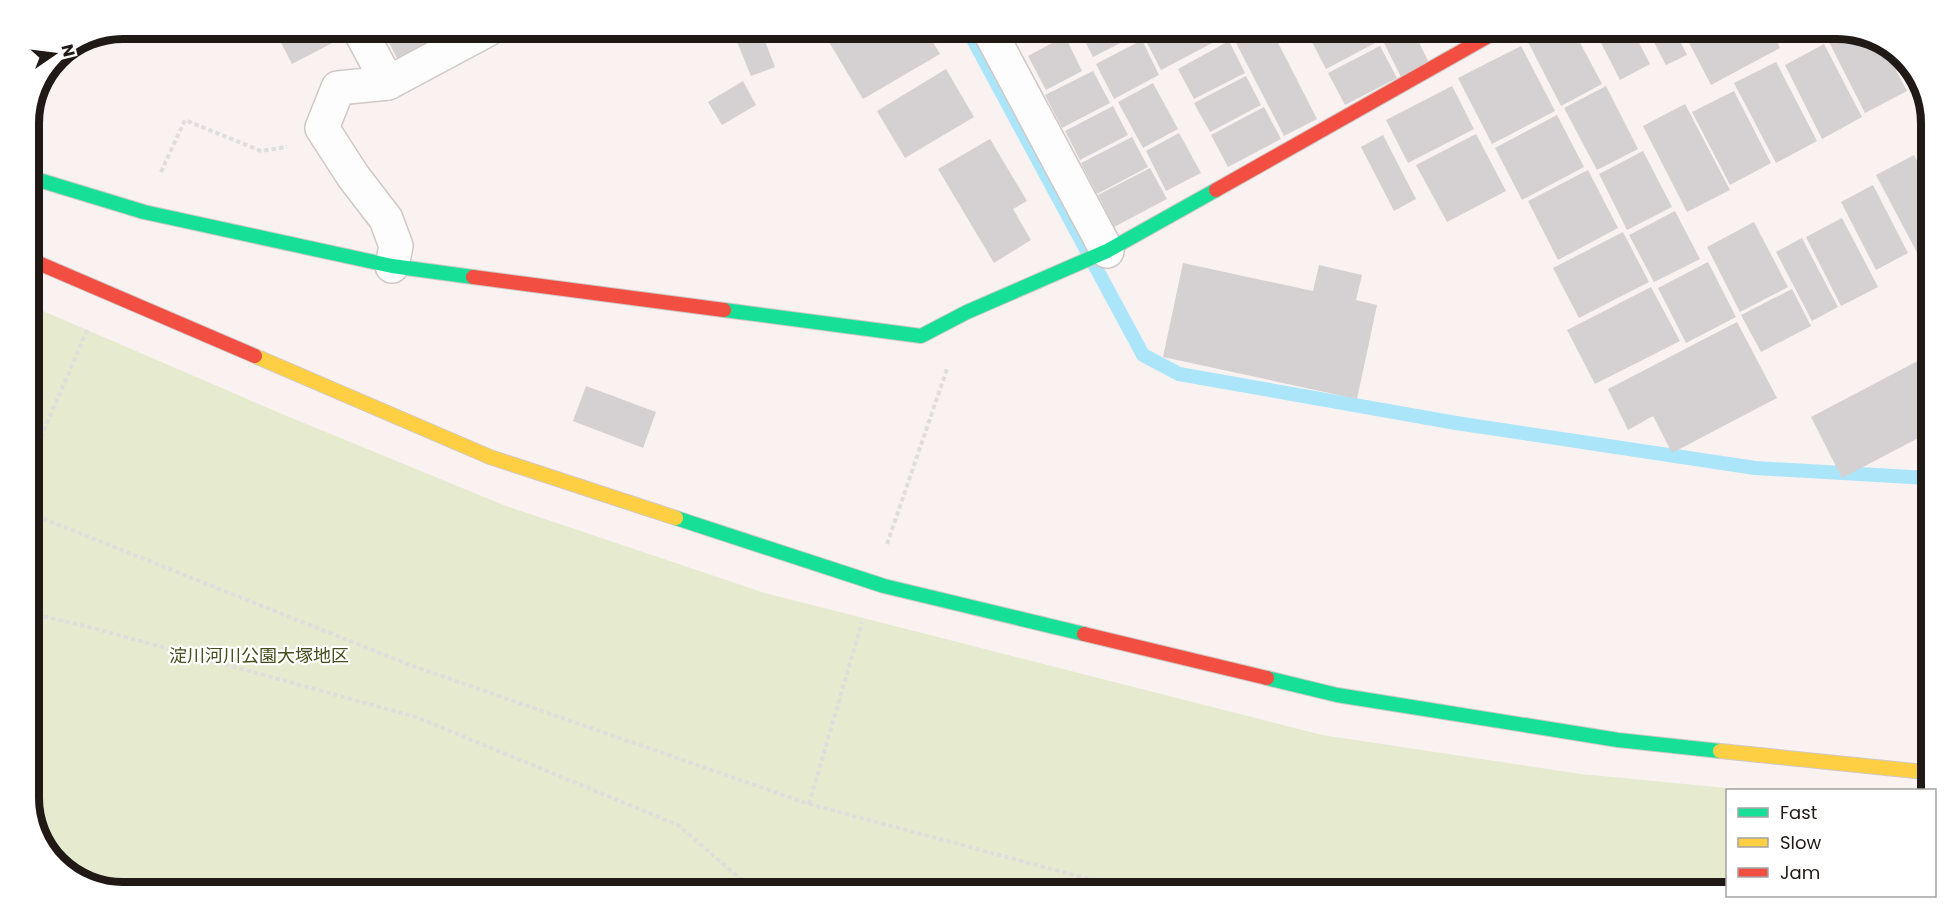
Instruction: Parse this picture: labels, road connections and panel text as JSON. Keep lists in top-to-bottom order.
{
  "parks": ["淀川河川公園大塚地区"],
  "legend": ["Fast", "Slow", "Jam"],
  "north": "right"
}
